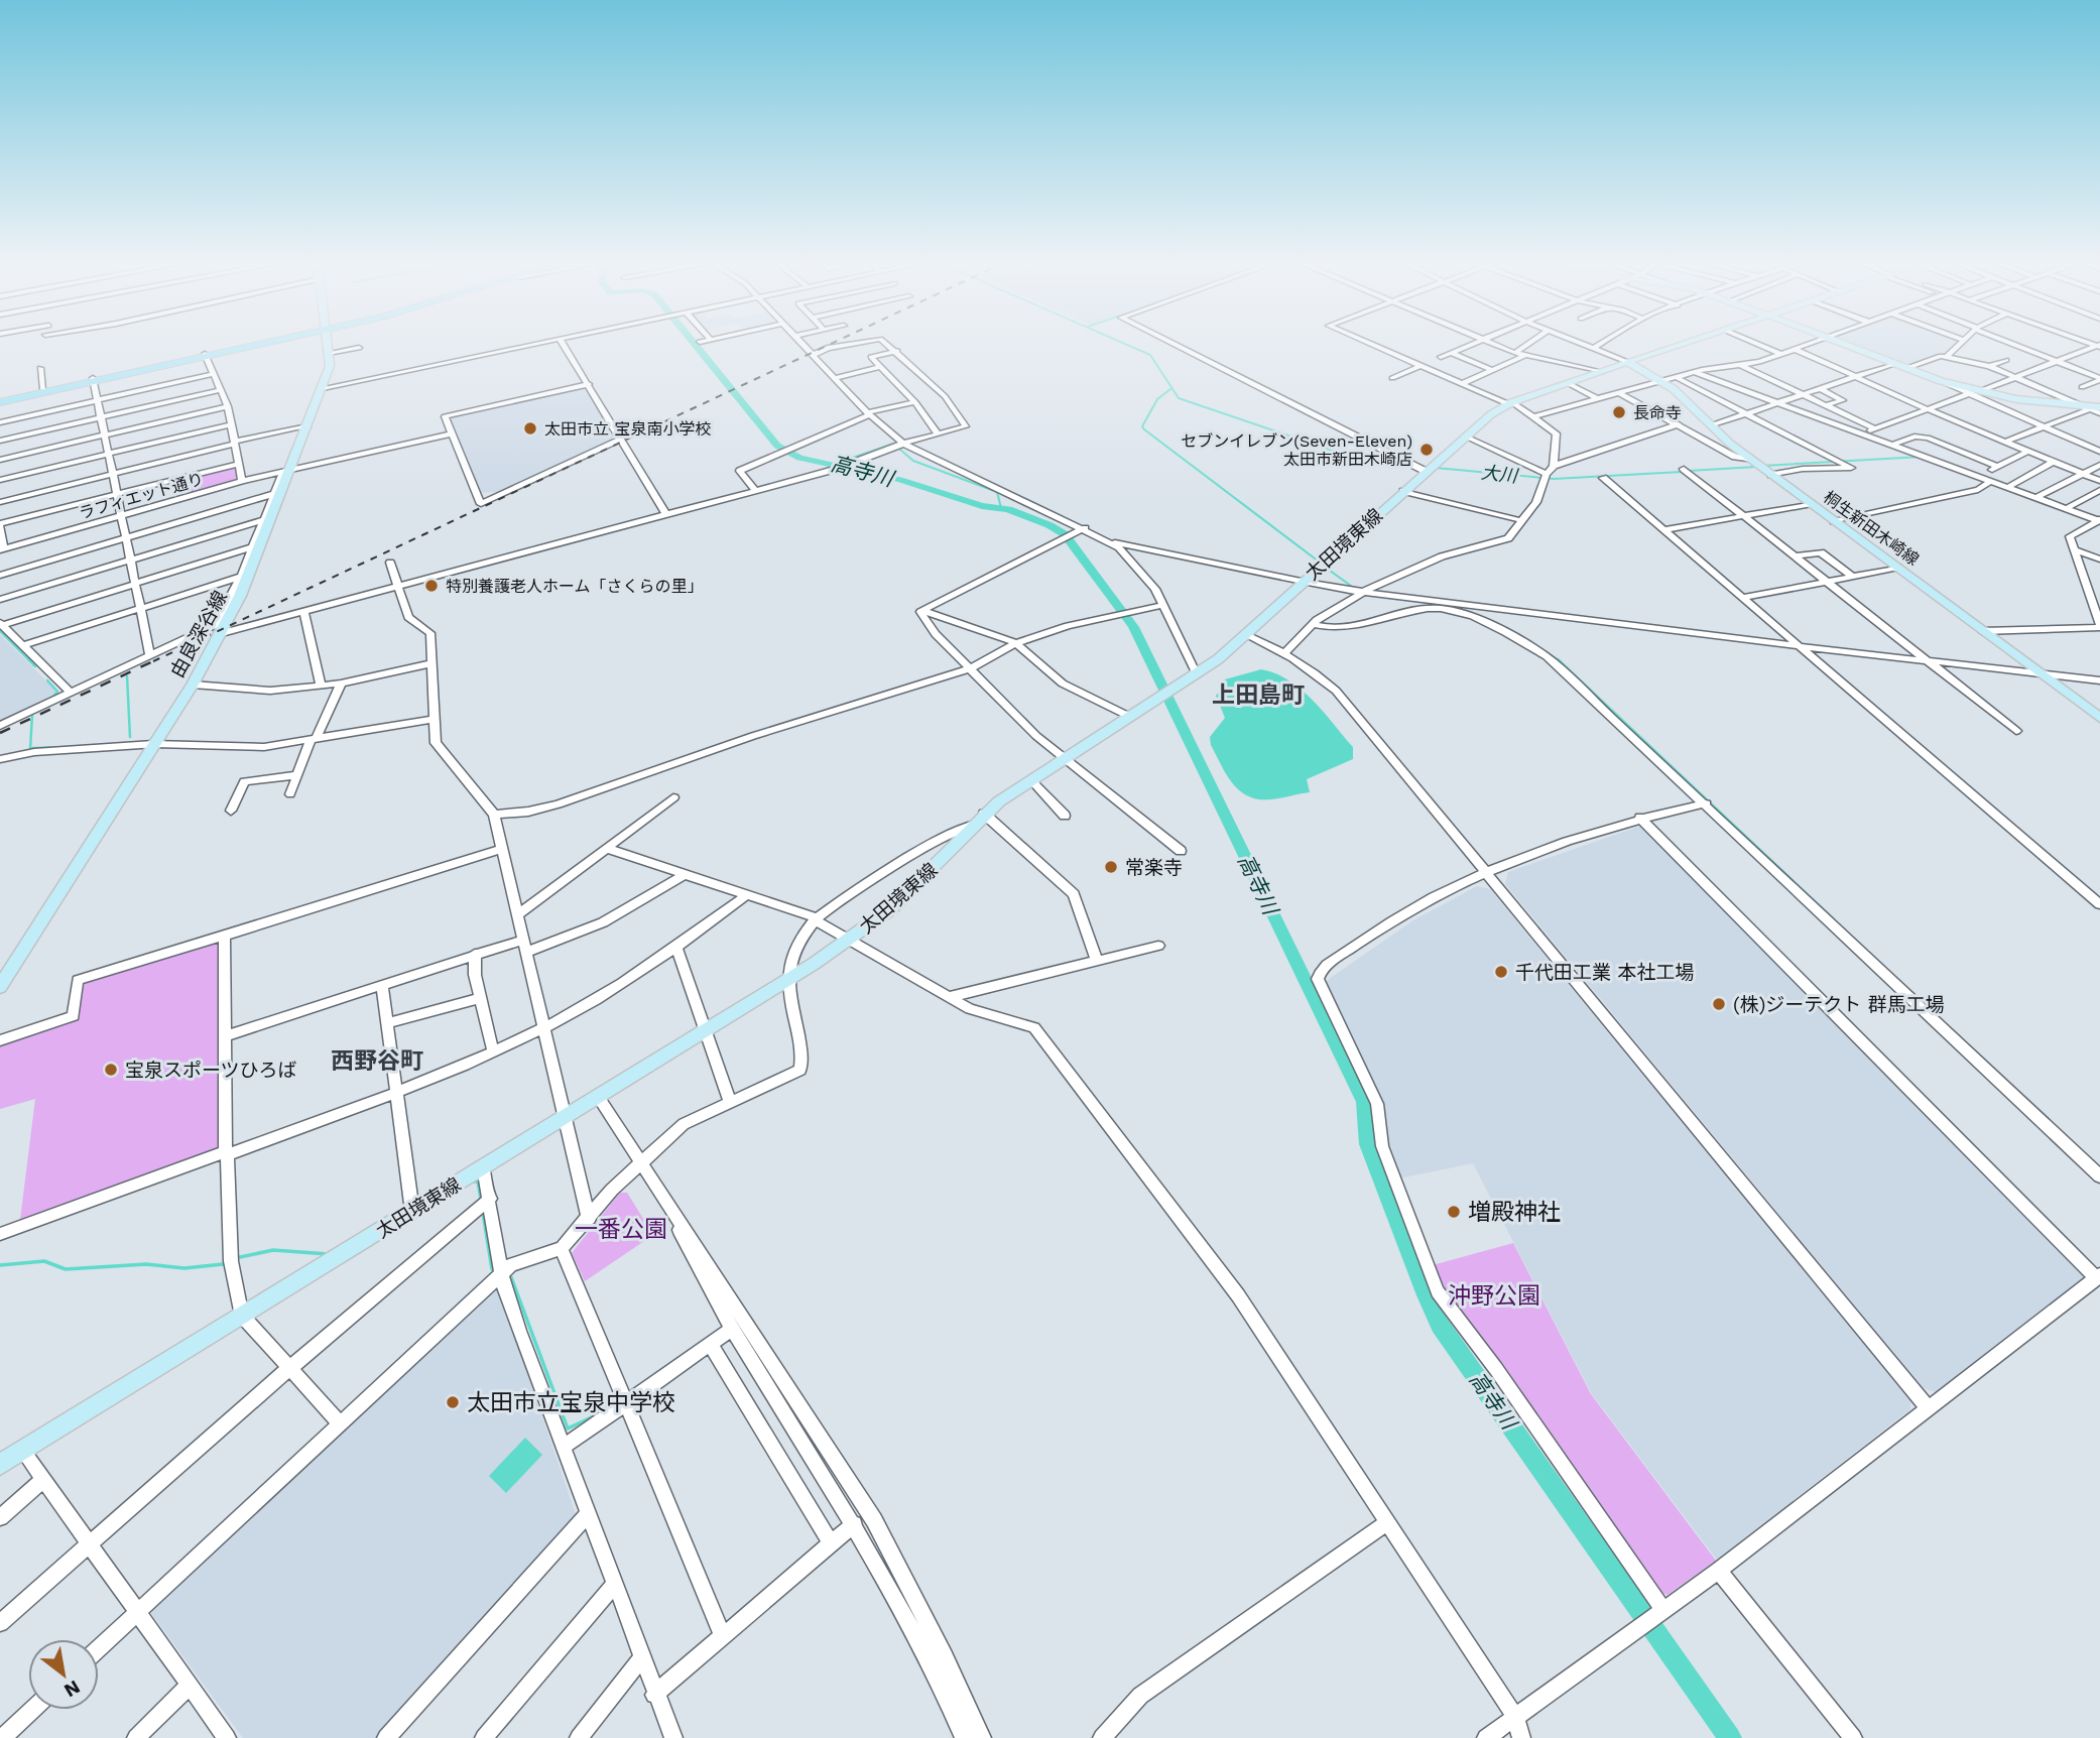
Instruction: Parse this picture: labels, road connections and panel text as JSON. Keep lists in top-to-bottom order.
{
  "streets": {
    "main road": ["桐生新田木崎線", "太田境東線", "由良深谷線"],
    "street": ["ラフィエット通り"]
  },
  "crossings": [
    ["ラフィエット通り", "由良深谷線"],
    ["桐生新田木崎線", "太田境東線"]
  ],
  "districts": ["上田島町", "西野谷町"],
  "water": ["高寺川", "大川"],
  "parks": ["一番公園", "沖野公園"],
  "places": [
    "長命寺",
    "太田市立 宝泉南小学校",
    "セブンイレブン(Seven-Eleven) 太田市新田木崎店",
    "特別養護老人ホーム「さくらの里」",
    "常楽寺",
    "千代田工業 本社工場",
    "(株)ジーテクト 群馬工場",
    "宝泉スポーツひろば",
    "増殿神社",
    "太田市立宝泉中学校"
  ],
  "north": "bottom right"
}
